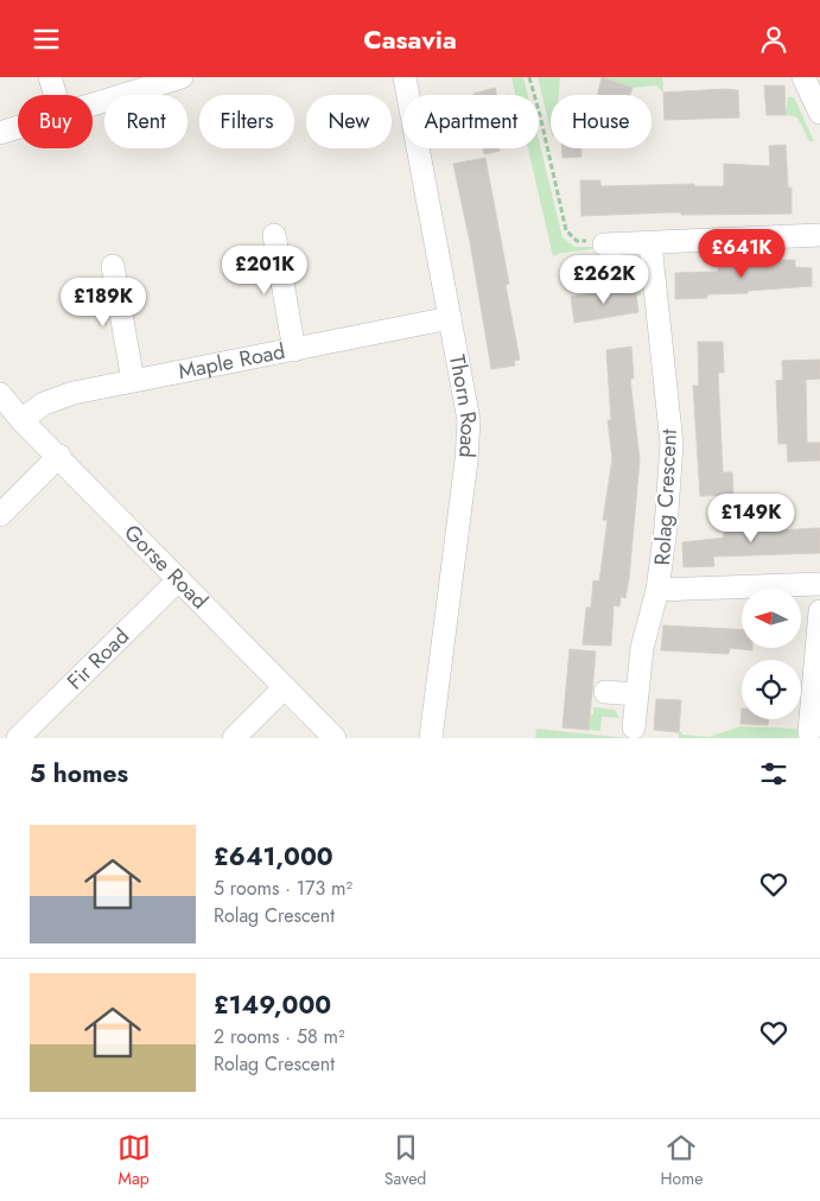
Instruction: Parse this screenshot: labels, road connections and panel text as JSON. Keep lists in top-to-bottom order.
{
  "streets": {
    "street": [
      "Maple Road",
      "Thorn Road",
      "Rolag Crescent",
      "Gorse Road",
      "Fir Road"
    ]
  },
  "crossings": [
    ["Maple Road", "Thorn Road"],
    ["Maple Road", "Gorse Road"],
    ["Gorse Road", "Fir Road"]
  ],
  "north": "left",
  "page": {
    "header": "Casavia",
    "chip": [
      "Buy",
      "Rent",
      "Filters",
      "New",
      "Apartment",
      "House"
    ],
    "price": [
      "£641K",
      "£201K",
      "£262K",
      "£189K",
      "£149K"
    ],
    "heading": "5 homes",
    "list": [
      {
        "name": "£641,000",
        "note": "5 rooms · 173 m² · Rolag Crescent"
      },
      {
        "name": "£149,000",
        "note": "2 rooms · 58 m² · Rolag Crescent"
      }
    ],
    "tabs": ["Map", "Saved", "Home"]
  }
}
